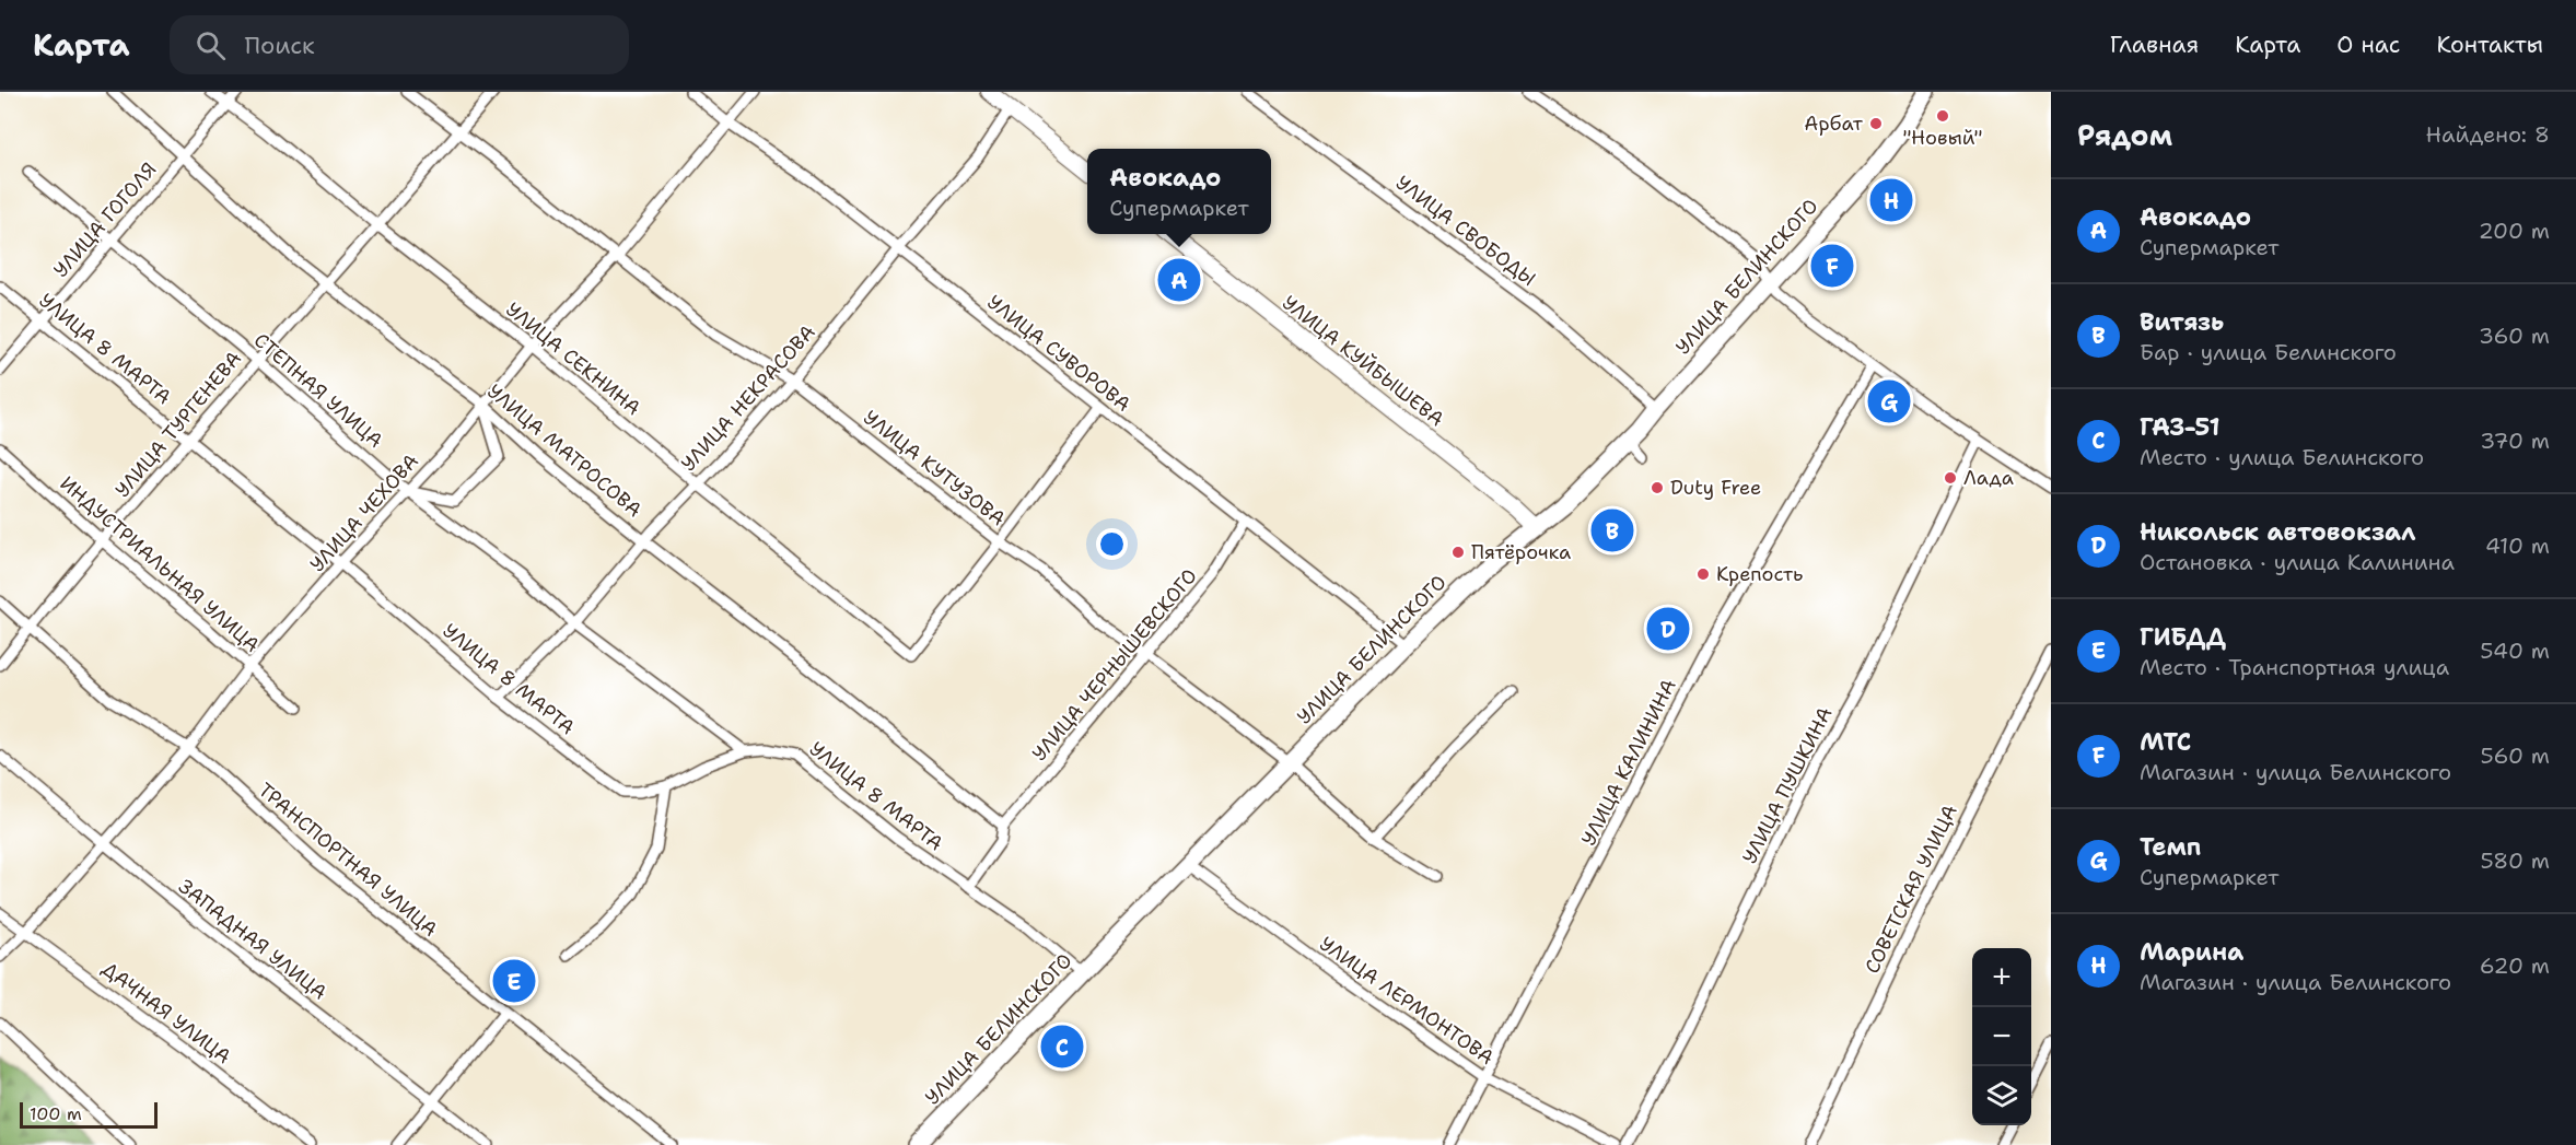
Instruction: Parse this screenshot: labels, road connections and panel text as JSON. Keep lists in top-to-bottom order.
{
  "streets": {
    "main road": ["УЛИЦА БЕЛИНСКОГО", "УЛИЦА КУЙБЫШЕВА"],
    "street": [
      "УЛИЦА ГОГОЛЯ",
      "УЛИЦА СВОБОДЫ",
      "УЛИЦА 8 МАРТА",
      "УЛИЦА СУВОРОВА",
      "УЛИЦА СЕКНИНА",
      "СТЕПНАЯ УЛИЦА",
      "УЛИЦА НЕКРАСОВА",
      "УЛИЦА ТУРГЕНЕВА",
      "УЛИЦА МАТРОСОВА",
      "УЛИЦА КУТУЗОВА",
      "УЛИЦА ЧЕХОВА",
      "ИНДУСТРИАЛЬНАЯ УЛИЦА",
      "УЛИЦА ЧЕРНЫШЕВСКОГО",
      "УЛИЦА КАЛИНИНА",
      "УЛИЦА ПУШКИНА",
      "ТРАНСПОРТНАЯ УЛИЦА",
      "СОВЕТСКАЯ УЛИЦА",
      "ЗАПАДНАЯ УЛИЦА",
      "УЛИЦА ЛЕРМОНТОВА",
      "ДАЧНАЯ УЛИЦА"
    ]
  },
  "crossings": [
    ["УЛИЦА ГОГОЛЯ", "УЛИЦА 8 МАРТА"],
    ["УЛИЦА ГОГОЛЯ", "УЛИЦА СЕКНИНА"],
    ["УЛИЦА ГОГОЛЯ", "СТЕПНАЯ УЛИЦА"],
    ["УЛИЦА ГОГОЛЯ", "УЛИЦА МАТРОСОВА"],
    ["УЛИЦА СВОБОДЫ", "УЛИЦА БЕЛИНСКОГО"],
    ["УЛИЦА БЕЛИНСКОГО", "УЛИЦА 8 МАРТА"],
    ["УЛИЦА БЕЛИНСКОГО", "УЛИЦА СУВОРОВА"],
    ["УЛИЦА БЕЛИНСКОГО", "УЛИЦА КУЙБЫШЕВА"],
    ["УЛИЦА БЕЛИНСКОГО", "УЛИЦА КУТУЗОВА"],
    ["УЛИЦА БЕЛИНСКОГО", "УЛИЦА ЛЕРМОНТОВА"],
    ["УЛИЦА 8 МАРТА", "СТЕПНАЯ УЛИЦА"],
    ["УЛИЦА 8 МАРТА", "УЛИЦА НЕКРАСОВА"],
    ["УЛИЦА 8 МАРТА", "УЛИЦА ТУРГЕНЕВА"],
    ["УЛИЦА 8 МАРТА", "УЛИЦА ЧЕХОВА"],
    ["УЛИЦА 8 МАРТА", "УЛИЦА ЧЕРНЫШЕВСКОГО"],
    ["УЛИЦА СУВОРОВА", "УЛИЦА НЕКРАСОВА"],
    ["УЛИЦА СУВОРОВА", "УЛИЦА ЧЕХОВА"],
    ["УЛИЦА СУВОРОВА", "УЛИЦА ЧЕРНЫШЕВСКОГО"],
    ["УЛИЦА СЕКНИНА", "УЛИЦА НЕКРАСОВА"],
    ["УЛИЦА СЕКНИНА", "УЛИЦА ТУРГЕНЕВА"],
    ["УЛИЦА СЕКНИНА", "УЛИЦА КУТУЗОВА"],
    ["УЛИЦА СЕКНИНА", "УЛИЦА ЧЕХОВА"],
    ["СТЕПНАЯ УЛИЦА", "УЛИЦА НЕКРАСОВА"],
    ["СТЕПНАЯ УЛИЦА", "УЛИЦА ТУРГЕНЕВА"],
    ["СТЕПНАЯ УЛИЦА", "УЛИЦА ЧЕХОВА"],
    ["УЛИЦА НЕКРАСОВА", "УЛИЦА МАТРОСОВА"],
    ["УЛИЦА НЕКРАСОВА", "УЛИЦА КУТУЗОВА"],
    ["УЛИЦА ТУРГЕНЕВА", "УЛИЦА МАТРОСОВА"],
    ["УЛИЦА ТУРГЕНЕВА", "УЛИЦА КУТУЗОВА"],
    ["УЛИЦА ТУРГЕНЕВА", "ИНДУСТРИАЛЬНАЯ УЛИЦА"],
    ["УЛИЦА ТУРГЕНЕВА", "ТРАНСПОРТНАЯ УЛИЦА"],
    ["УЛИЦА МАТРОСОВА", "УЛИЦА ЧЕХОВА"],
    ["УЛИЦА МАТРОСОВА", "УЛИЦА ЧЕРНЫШЕВСКОГО"],
    ["УЛИЦА КУТУЗОВА", "УЛИЦА ЧЕХОВА"],
    ["УЛИЦА КУТУЗОВА", "УЛИЦА ЧЕРНЫШЕВСКОГО"],
    ["УЛИЦА ЧЕХОВА", "ИНДУСТРИАЛЬНАЯ УЛИЦА"],
    ["УЛИЦА ЧЕХОВА", "ТРАНСПОРТНАЯ УЛИЦА"],
    ["УЛИЦА ЧЕХОВА", "ЗАПАДНАЯ УЛИЦА"],
    ["УЛИЦА ЧЕХОВА", "ДАЧНАЯ УЛИЦА"],
    ["УЛИЦА КАЛИНИНА", "УЛИЦА ЛЕРМОНТОВА"]
  ],
  "places": [
    "\"Новый\"",
    "Арбат",
    "Лада",
    "Duty Free",
    "Пятёрочка",
    "Крепость"
  ],
  "scale_bar": "100 m",
  "page": {
    "header": "Карта",
    "search": "Поиск",
    "nav": [
      "Главная",
      "Карта",
      "О нас",
      "Контакты"
    ],
    "heading": ["Рядом", "Найдено: 8"],
    "popup": ["Авокадо", "Супермаркет"],
    "pins": [
      "H",
      "F",
      "A",
      "G",
      "B",
      "D",
      "E",
      "C"
    ],
    "list": [
      {
        "mark": "A",
        "name": "Авокадо",
        "note": "Супермаркет",
        "value": "200 m"
      },
      {
        "mark": "B",
        "name": "Витязь",
        "note": "Бар · улица Белинского",
        "value": "360 m"
      },
      {
        "mark": "C",
        "name": "ГАЗ-51",
        "note": "Место · улица Белинского",
        "value": "370 m"
      },
      {
        "mark": "D",
        "name": "Никольск автовокзал",
        "note": "Остановка · улица Калинина",
        "value": "410 m"
      },
      {
        "mark": "E",
        "name": "ГИБДД",
        "note": "Место · Транспортная улица",
        "value": "540 m"
      },
      {
        "mark": "F",
        "name": "МТС",
        "note": "Магазин · улица Белинского",
        "value": "560 m"
      },
      {
        "mark": "G",
        "name": "Темп",
        "note": "Супермаркет",
        "value": "580 m"
      },
      {
        "mark": "H",
        "name": "Марина",
        "note": "Магазин · улица Белинского",
        "value": "620 m"
      }
    ],
    "map_buttons": ["+", "−"],
    "scale": "100 m"
  }
}
